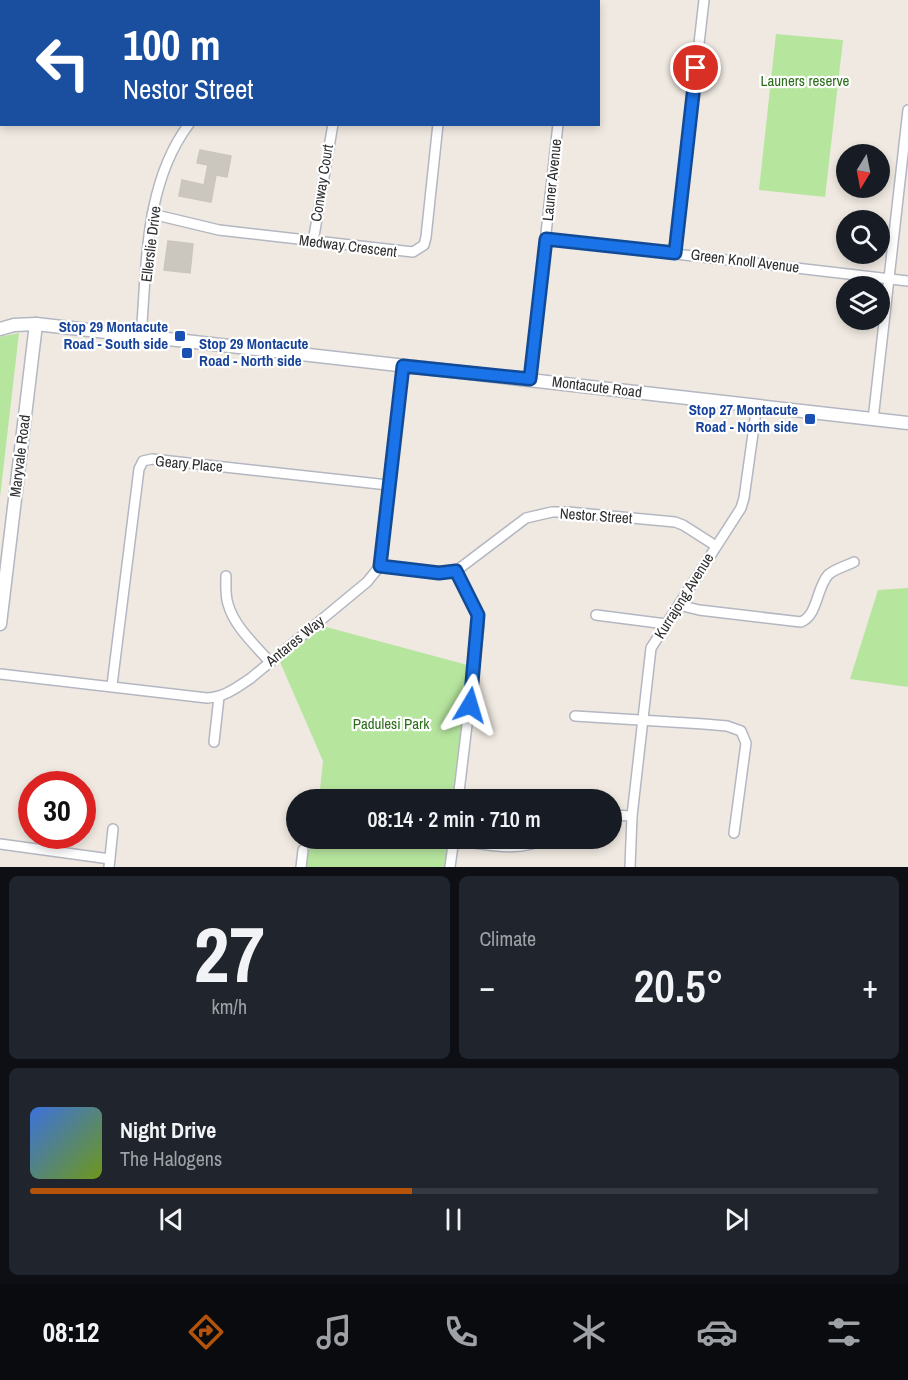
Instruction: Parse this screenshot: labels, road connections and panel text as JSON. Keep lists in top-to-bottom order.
{
  "streets": {
    "main road": ["Montacute Road", "Maryvale Road"],
    "street": [
      "Launer Avenue",
      "Conway Court",
      "Ellerslie Drive",
      "Medway Crescent",
      "Green Knoll Avenue",
      "Geary Place",
      "Nestor Street",
      "Kurrajong Avenue",
      "Antares Way"
    ]
  },
  "crossings": [
    ["Launer Avenue", "Green Knoll Avenue"],
    ["Launer Avenue", "Montacute Road"],
    ["Conway Court", "Medway Crescent"],
    ["Ellerslie Drive", "Medway Crescent"],
    ["Ellerslie Drive", "Montacute Road"],
    ["Montacute Road", "Maryvale Road"],
    ["Montacute Road", "Kurrajong Avenue"],
    ["Nestor Street", "Kurrajong Avenue"]
  ],
  "parks": ["Launers reserve", "Padulesi Park"],
  "places": {
    "transit": ["Stop 29 Montacute Road - South side", "Stop 29 Montacute Road - North side", "Stop 27 Montacute Road - North side"]
  },
  "north": "bottom",
  "page": {
    "turn": ["100 m", "Nestor Street"],
    "limit": "30",
    "trip": "08:14 · 2 min · 710 m",
    "tile": [
      ["27", "km/h"],
      "Climate"
    ],
    "heat": ["−", "20.5°", "+"],
    "song": ["Night Drive", "The Halogens"],
    "tabs": "08:12"
  }
}
